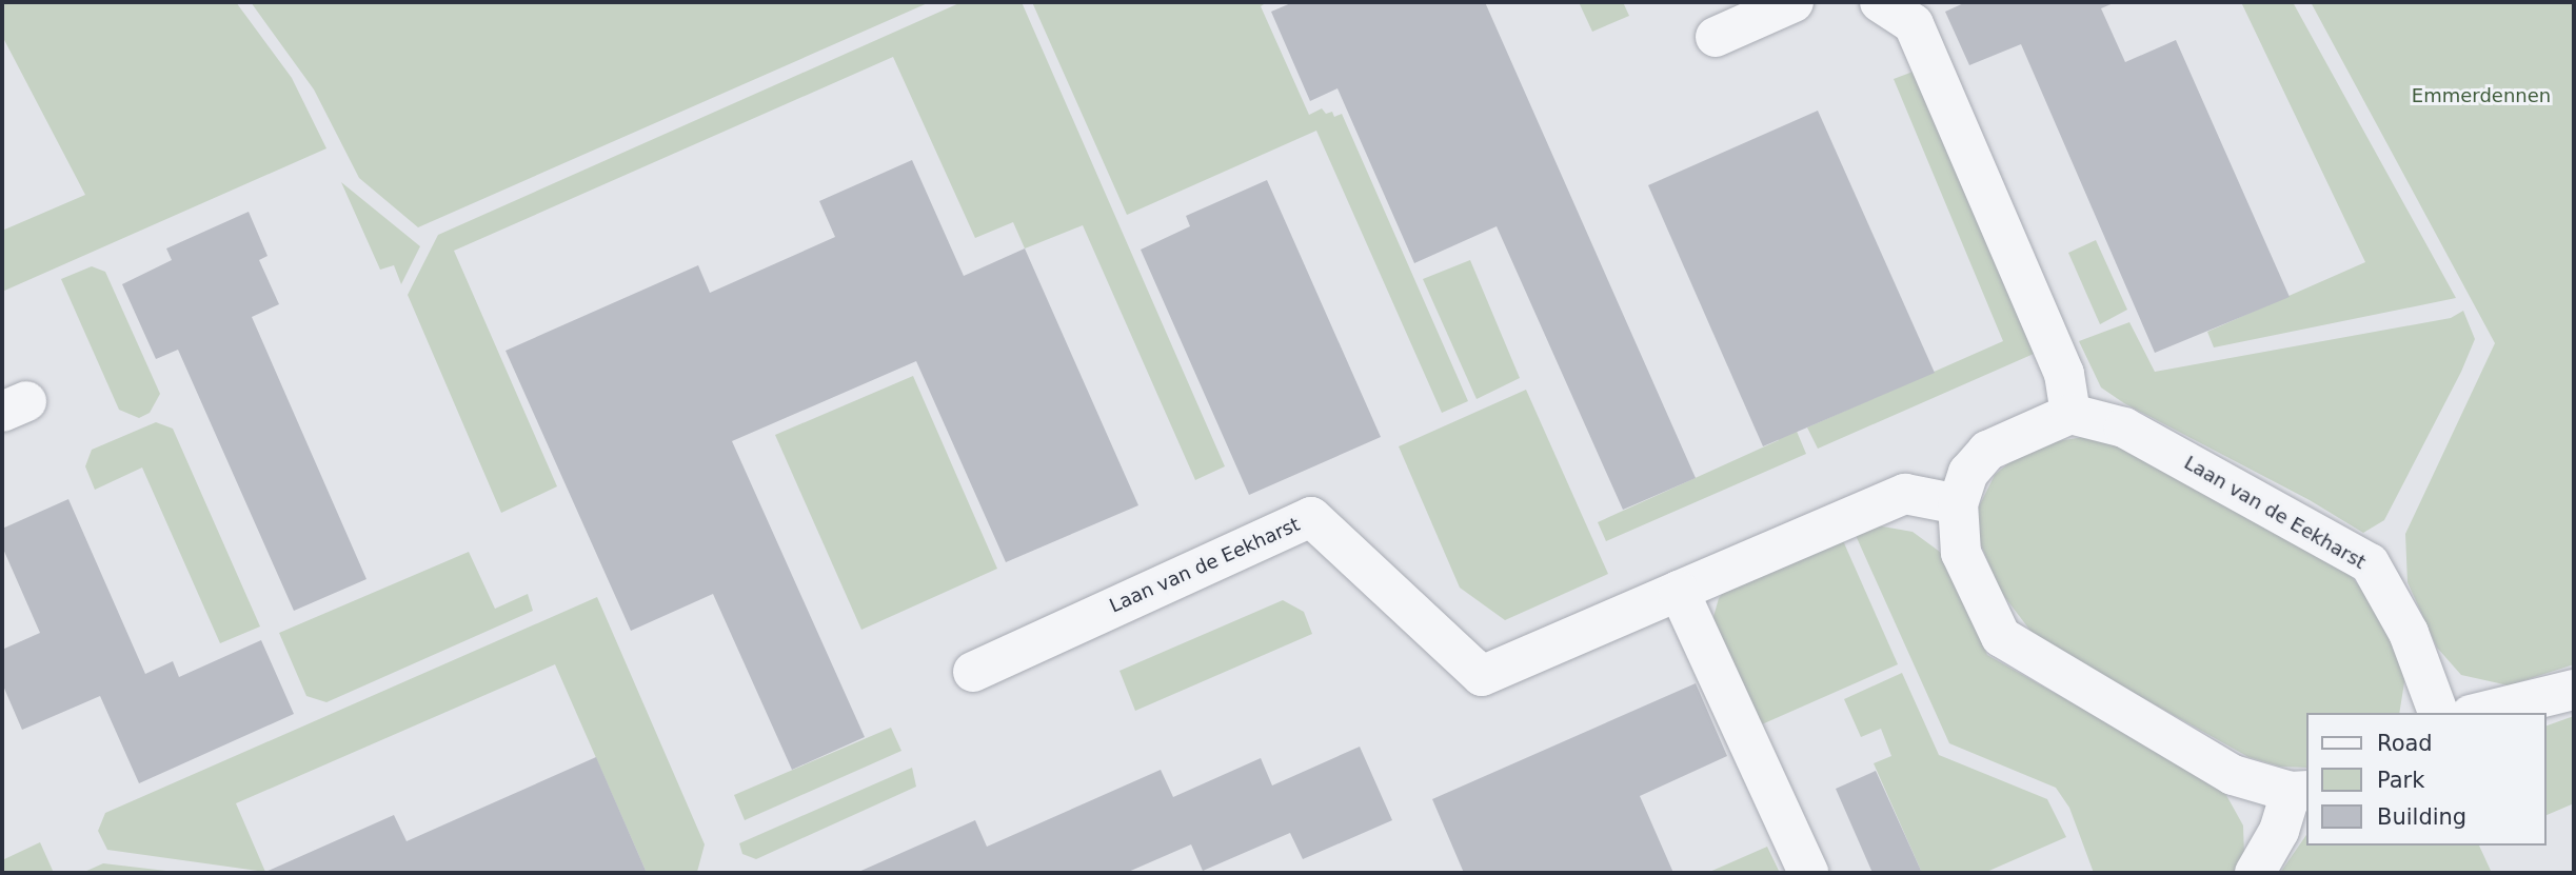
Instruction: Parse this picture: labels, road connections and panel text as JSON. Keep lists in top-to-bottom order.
{
  "streets": {
    "street": ["Laan van de Eekharst"]
  },
  "parks": ["Emmerdennen"],
  "legend": ["Road", "Park", "Building"]
}
